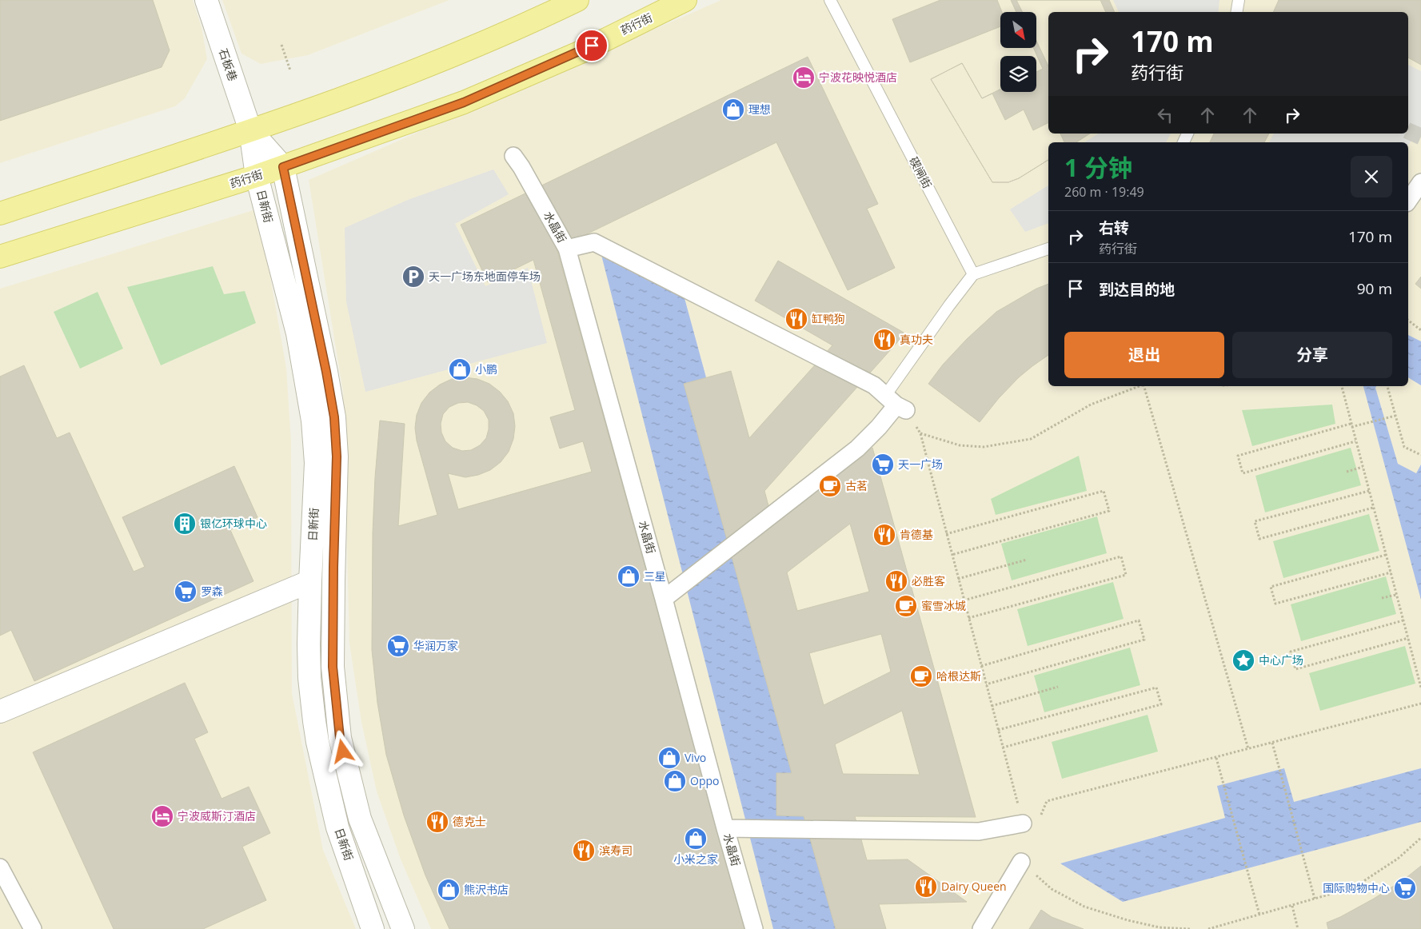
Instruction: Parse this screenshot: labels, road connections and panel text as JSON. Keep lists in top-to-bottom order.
{
  "streets": {
    "main road": ["药行街"],
    "street": ["石板巷", "日新街", "水晶街"],
    "lane": ["碶闸街"]
  },
  "crossings": [
    ["药行街", "日新街"],
    ["石板巷", "日新街"]
  ],
  "places": {
    "hotel": ["宁波花映悦酒店", "宁波威斯汀酒店"],
    "shop": [
      "理想",
      "小鹏",
      "三星",
      "Vivo",
      "Oppo",
      "小米之家",
      "熊沢书店"
    ],
    "parking": ["天一广场东地面停车场"],
    "restaurant": [
      "缸鸭狗",
      "真功夫",
      "肯德基",
      "必胜客",
      "德克士",
      "滨寿司",
      "Dairy Queen"
    ],
    "supermarket": [
      "天一广场",
      "罗森",
      "华润万家",
      "国际购物中心"
    ],
    "cafe": ["古茗", "蜜雪冰城", "哈根达斯"],
    "building": ["银亿环球中心"],
    "place": ["中心广场"]
  },
  "north": "bottom right",
  "page": {
    "turn": ["170 m", "药行街"],
    "heading": ["1 分钟", "260 m · 19:49"],
    "list": [
      {
        "name": "右转",
        "note": "药行街",
        "value": "170 m"
      },
      {
        "name": "到达目的地",
        "value": "90 m"
      }
    ],
    "buttons": ["退出", "分享"]
  }
}
